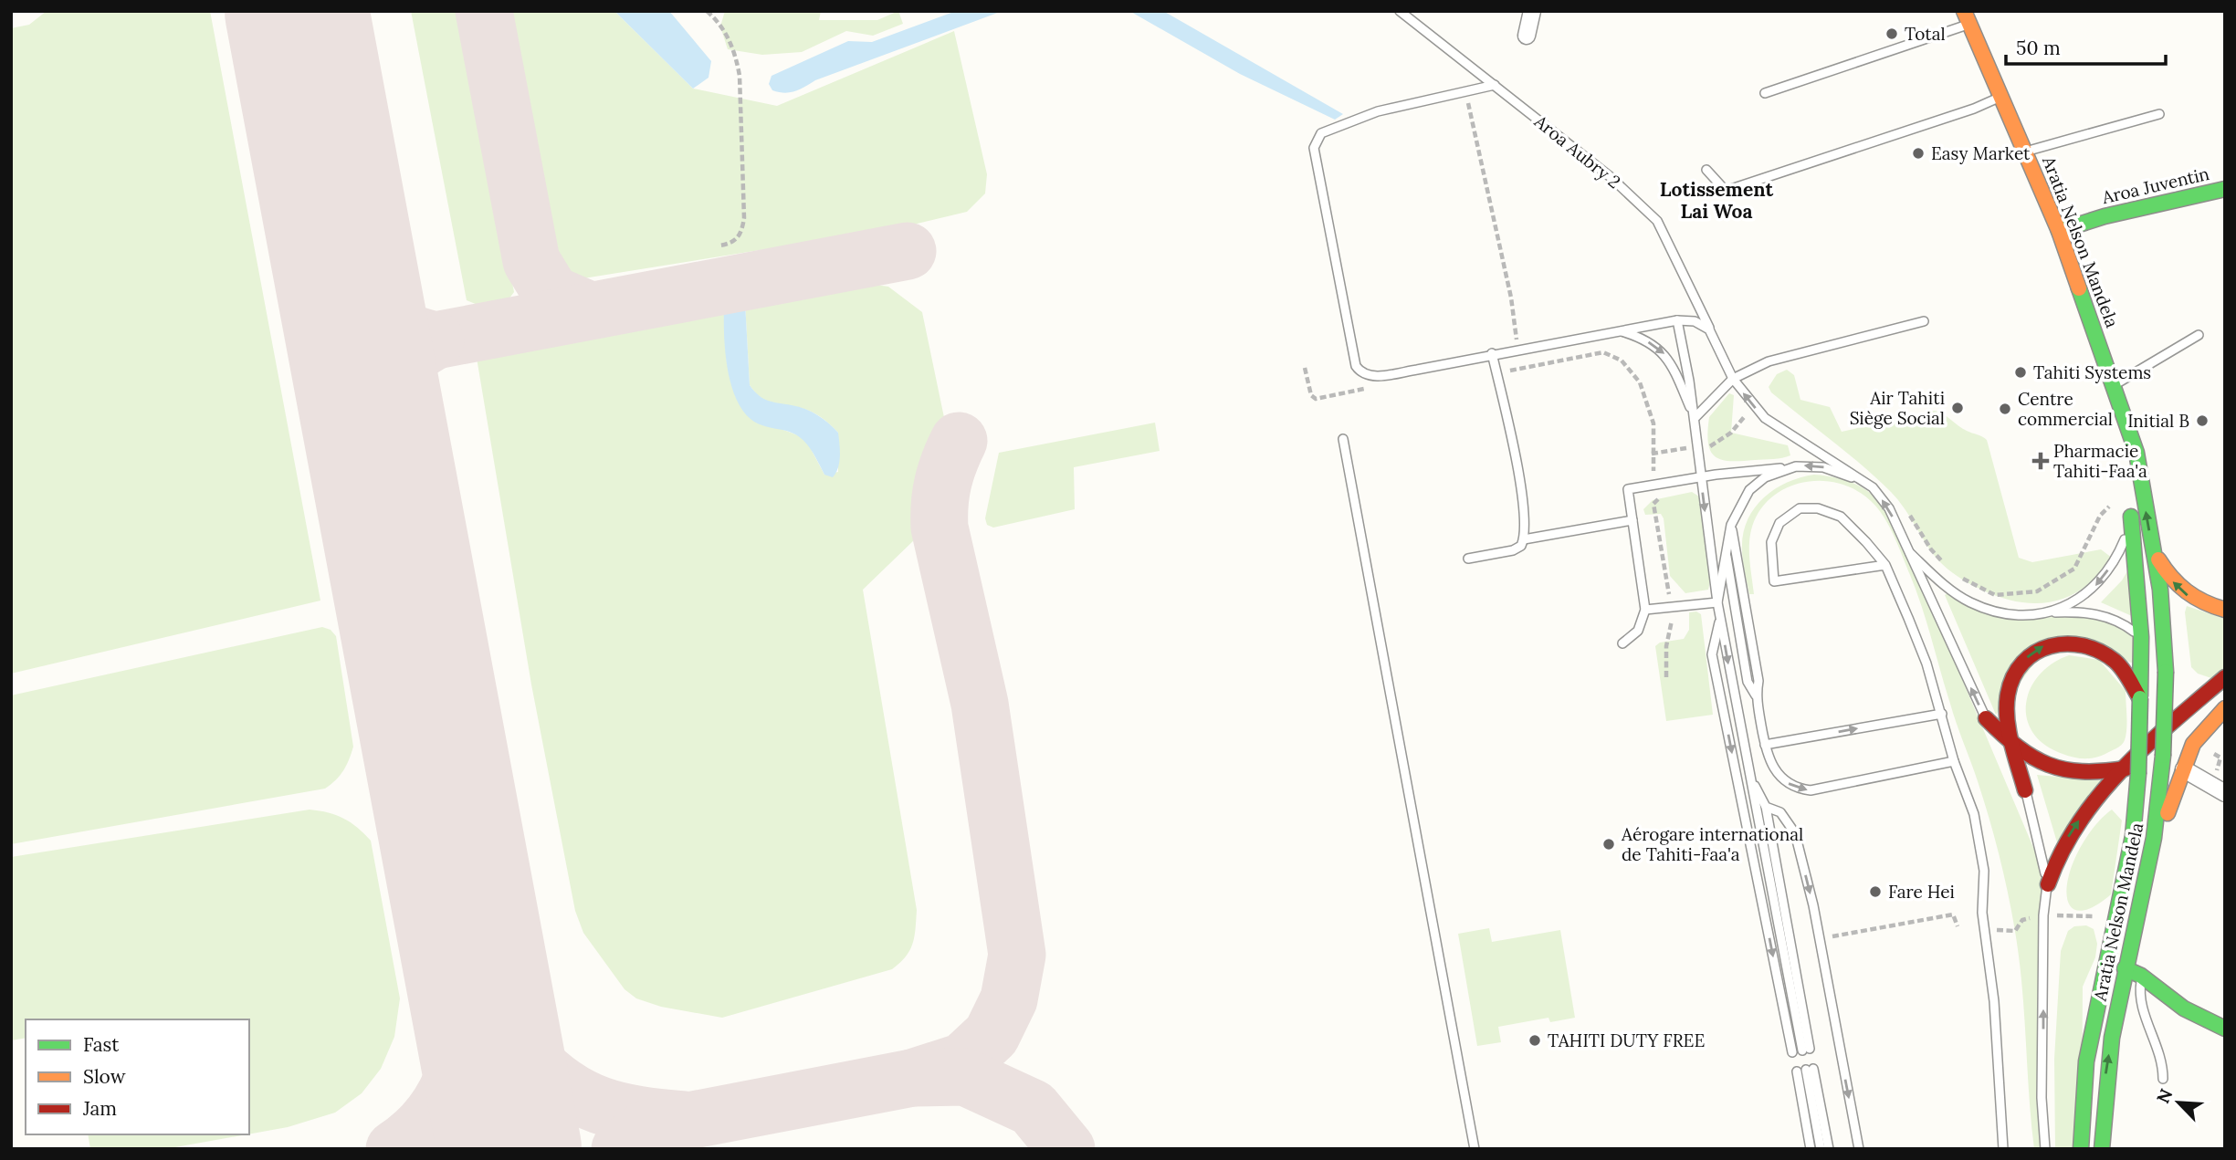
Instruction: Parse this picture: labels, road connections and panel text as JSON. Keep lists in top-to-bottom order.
{
  "streets": {
    "main road": ["Aroa Juventin", "Aratia Nelson Mandela"],
    "lane": ["Aroa Aubry 2"]
  },
  "crossings": [
    ["Aroa Juventin", "Aratia Nelson Mandela"]
  ],
  "districts": ["Lotissement Lai Woa"],
  "places": {
    "other": [
      "Total",
      "Easy Market",
      "Tahiti Systems",
      "Air Tahiti Siège Social",
      "Centre commercial",
      "Initial B",
      "Aérogare international de Tahiti-Faa'a",
      "Fare Hei",
      "TAHITI DUTY FREE"
    ],
    "health": ["Pharmacie Tahiti-Faa'a"]
  },
  "legend": ["Fast", "Slow", "Jam"],
  "scale_bar": "50 m",
  "north": "top left"
}
